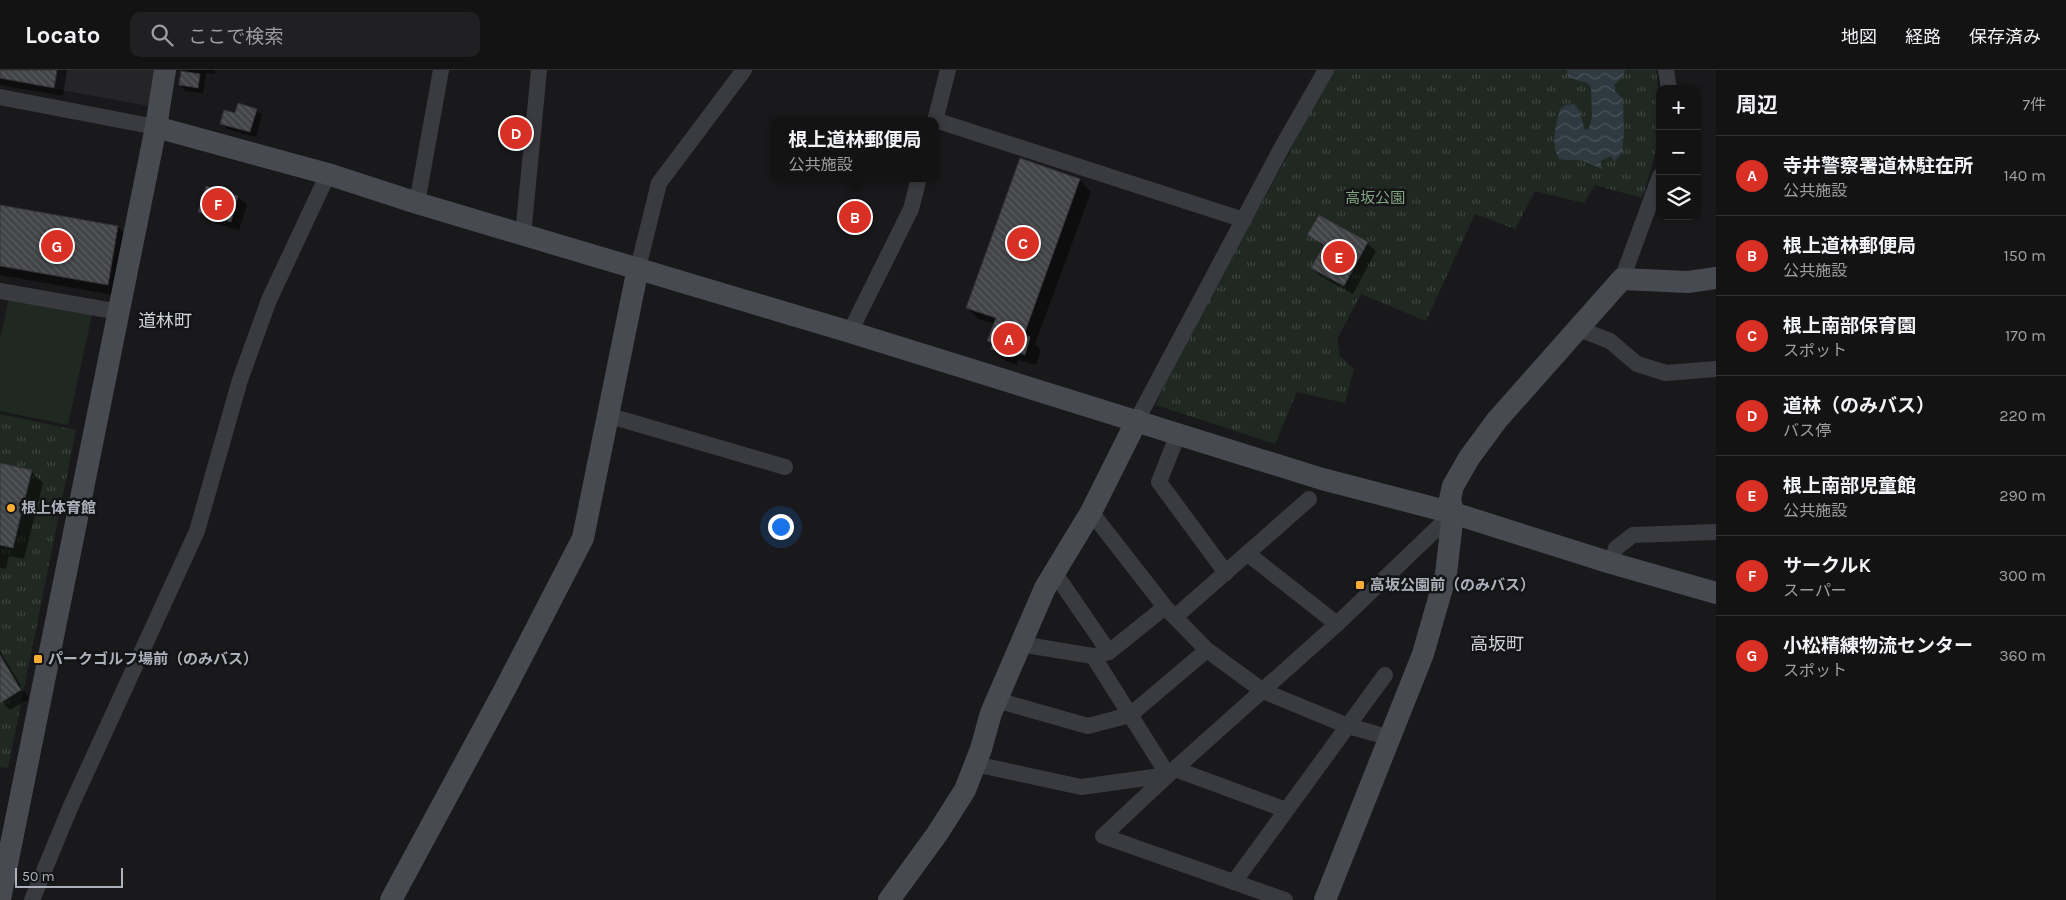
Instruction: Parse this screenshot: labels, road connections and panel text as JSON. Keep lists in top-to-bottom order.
{
  "districts": ["道林町", "高坂町"],
  "parks": ["高坂公園"],
  "places": {
    "other": ["根上体育館"],
    "transit": ["高坂公園前（のみバス）", "パークゴルフ場前（のみバス）"]
  },
  "scale_bar": "50 m",
  "page": {
    "header": "Locato",
    "search": "ここで検索",
    "nav": ["地図", "経路", "保存済み"],
    "heading": ["周辺", "7件"],
    "map_buttons": ["+", "−"],
    "pins": [
      "D",
      "F",
      "B",
      "C",
      "G",
      "E",
      "A"
    ],
    "popup": ["根上道林郵便局", "公共施設"],
    "list": [
      {
        "mark": "A",
        "name": "寺井警察署道林駐在所",
        "note": "公共施設",
        "value": "140 m"
      },
      {
        "mark": "B",
        "name": "根上道林郵便局",
        "note": "公共施設",
        "value": "150 m"
      },
      {
        "mark": "C",
        "name": "根上南部保育園",
        "note": "スポット",
        "value": "170 m"
      },
      {
        "mark": "D",
        "name": "道林（のみバス）",
        "note": "バス停",
        "value": "220 m"
      },
      {
        "mark": "E",
        "name": "根上南部児童館",
        "note": "公共施設",
        "value": "290 m"
      },
      {
        "mark": "F",
        "name": "サークルK",
        "note": "スーパー",
        "value": "300 m"
      },
      {
        "mark": "G",
        "name": "小松精練物流センター",
        "note": "スポット",
        "value": "360 m"
      }
    ],
    "scale": "50 m"
  }
}
